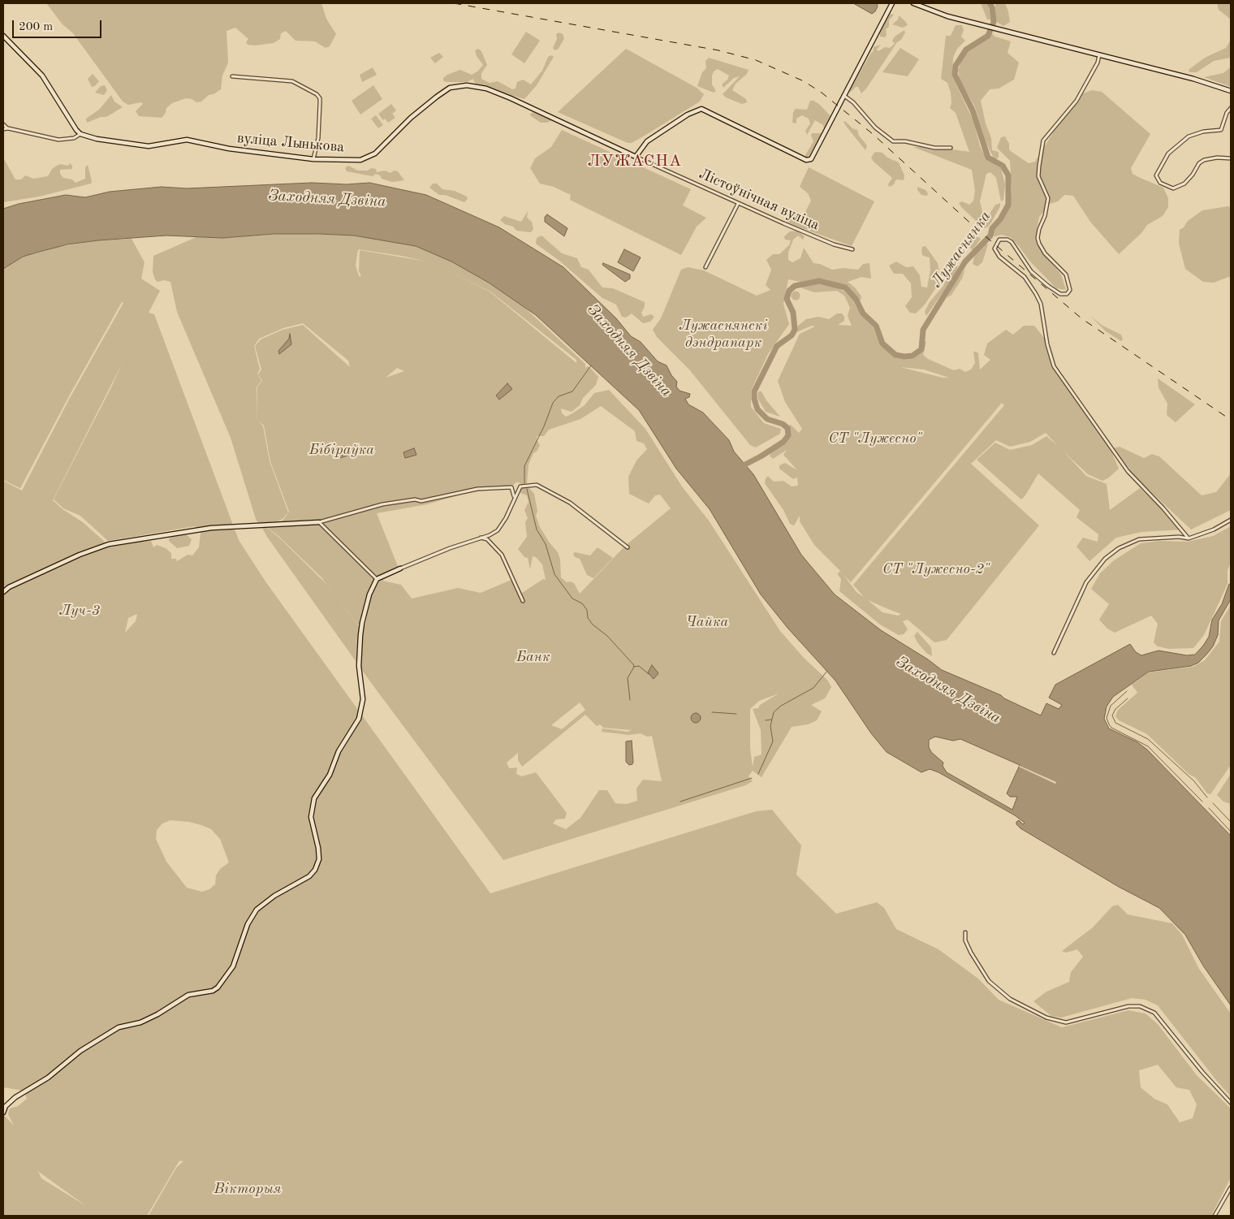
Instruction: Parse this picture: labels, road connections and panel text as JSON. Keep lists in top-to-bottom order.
{
  "streets": {
    "street": ["вуліца Лынькова", "Лістоўнічная вуліца"]
  },
  "crossings": [
    ["вуліца Лынькова", "Лістоўнічная вуліца"]
  ],
  "districts": ["ЛУЖАСНА"],
  "water": ["Заходняя Дзвіна", "Лужаснянка"],
  "parks": [
    "Лужаснянскі дэндрапарк",
    "СТ \"Лужесно\"",
    "Бібіраўка",
    "СТ \"Лужесно-2\"",
    "Луч-3",
    "Чайка",
    "Банк",
    "Вікторыя"
  ],
  "scale_bar": "200 m"
}
